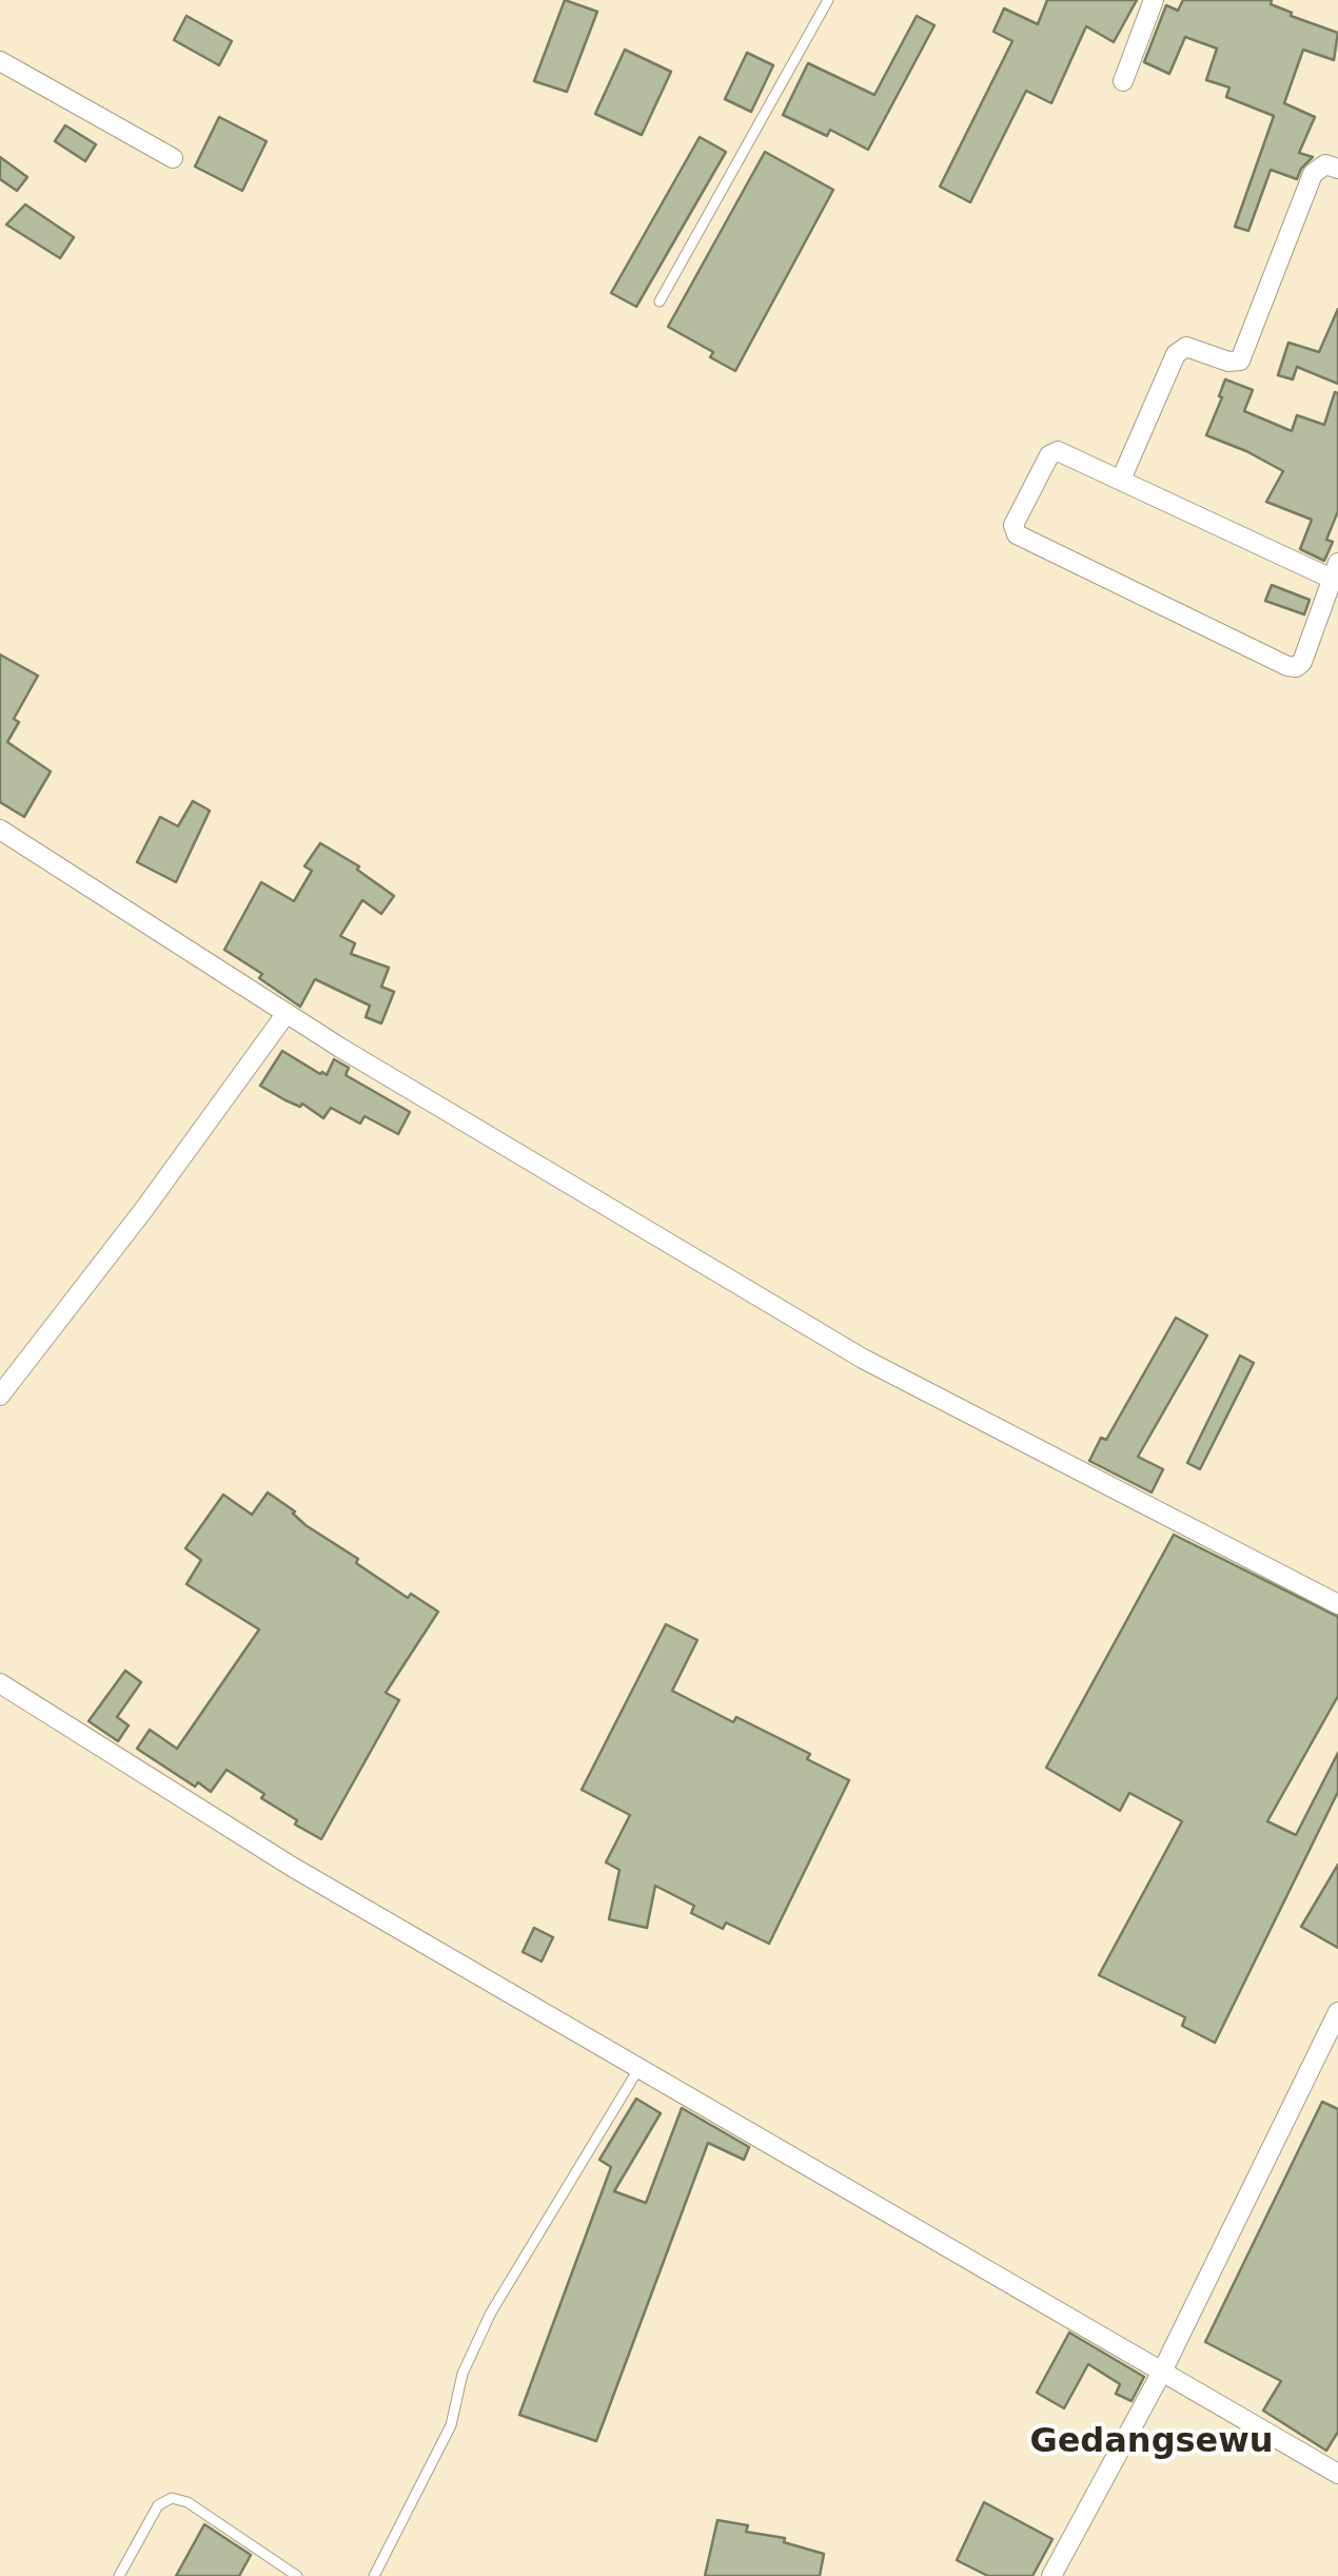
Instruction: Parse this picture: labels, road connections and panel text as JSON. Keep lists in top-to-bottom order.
{
  "districts": ["Gedangsewu"]
}
